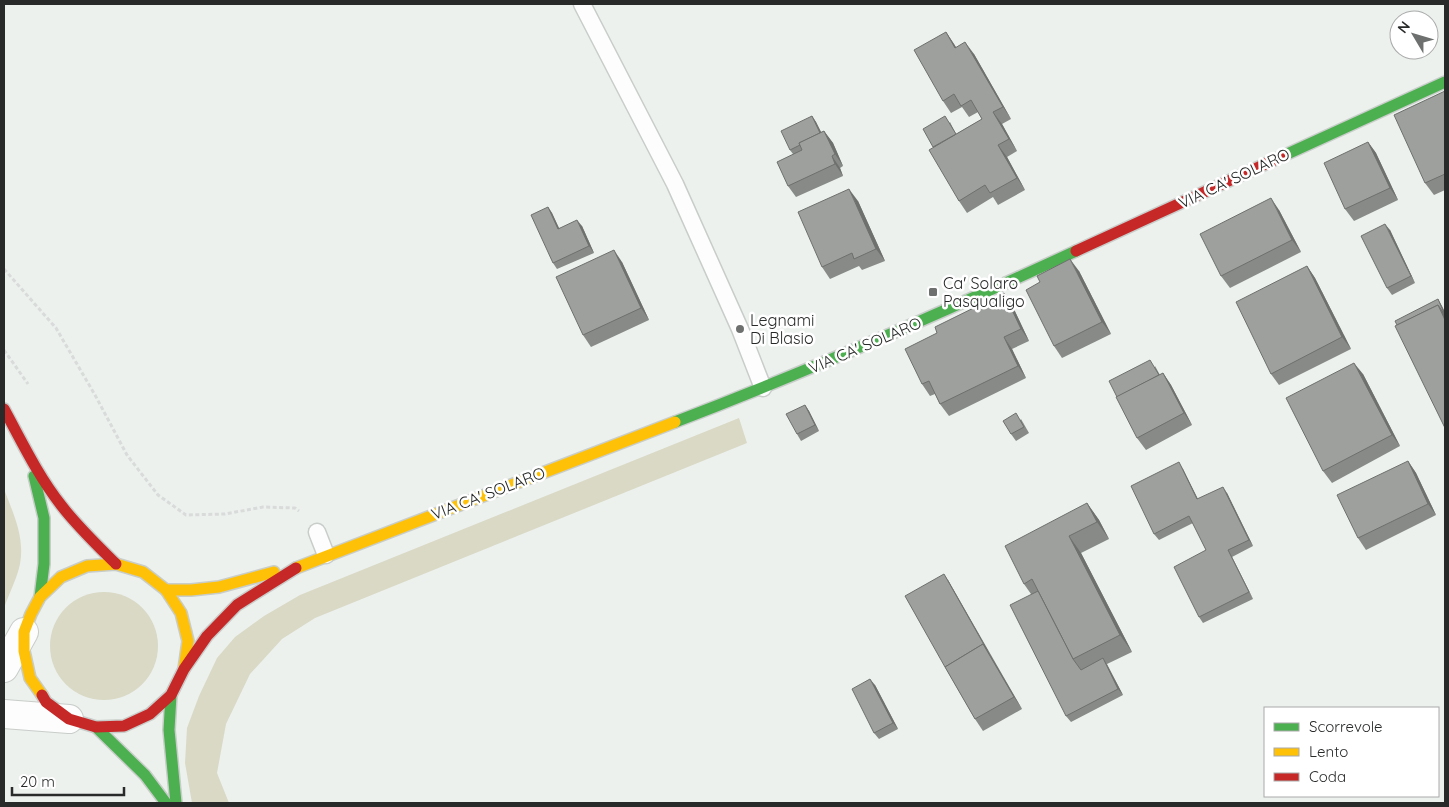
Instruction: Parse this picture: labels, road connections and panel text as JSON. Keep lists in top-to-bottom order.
{
  "streets": {
    "street": ["VIA CA' SOLARO"]
  },
  "places": {
    "transit": ["Ca' Solaro Pasqualigo"],
    "other": ["Legnami Di Blasio"]
  },
  "legend": ["Scorrevole", "Lento", "Coda"],
  "scale_bar": "20 m",
  "north": "top left"
}
